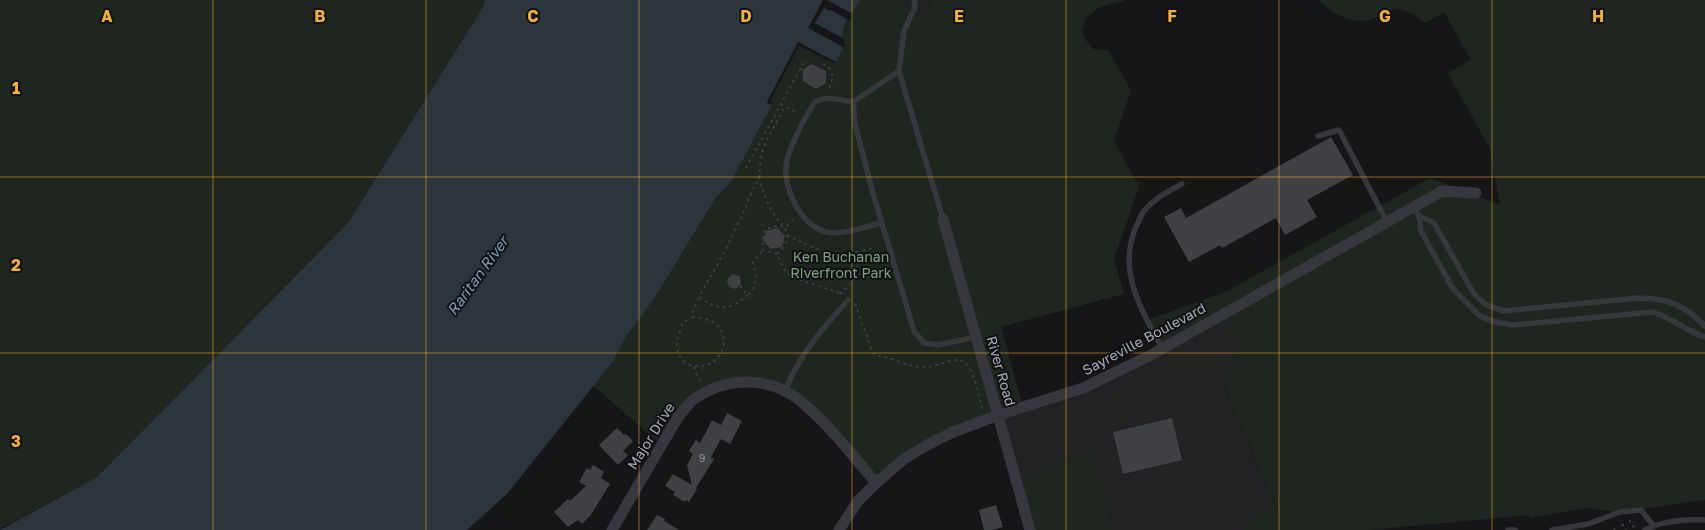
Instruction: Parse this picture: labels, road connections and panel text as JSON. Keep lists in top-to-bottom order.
{
  "streets": {
    "street": ["Sayreville Boulevard", "River Road", "Major Drive"]
  },
  "crossings": [
    ["Sayreville Boulevard", "River Road"],
    ["Sayreville Boulevard", "Major Drive"]
  ],
  "water": ["Raritan River"],
  "parks": ["Ken Buchanan Riverfront Park"],
  "house_numbers": ["9"],
  "grid": {
    "columns": [
      "A",
      "B",
      "C",
      "D",
      "E",
      "F",
      "G",
      "H"
    ],
    "rows": ["1", "2", "3"]
  }
}
